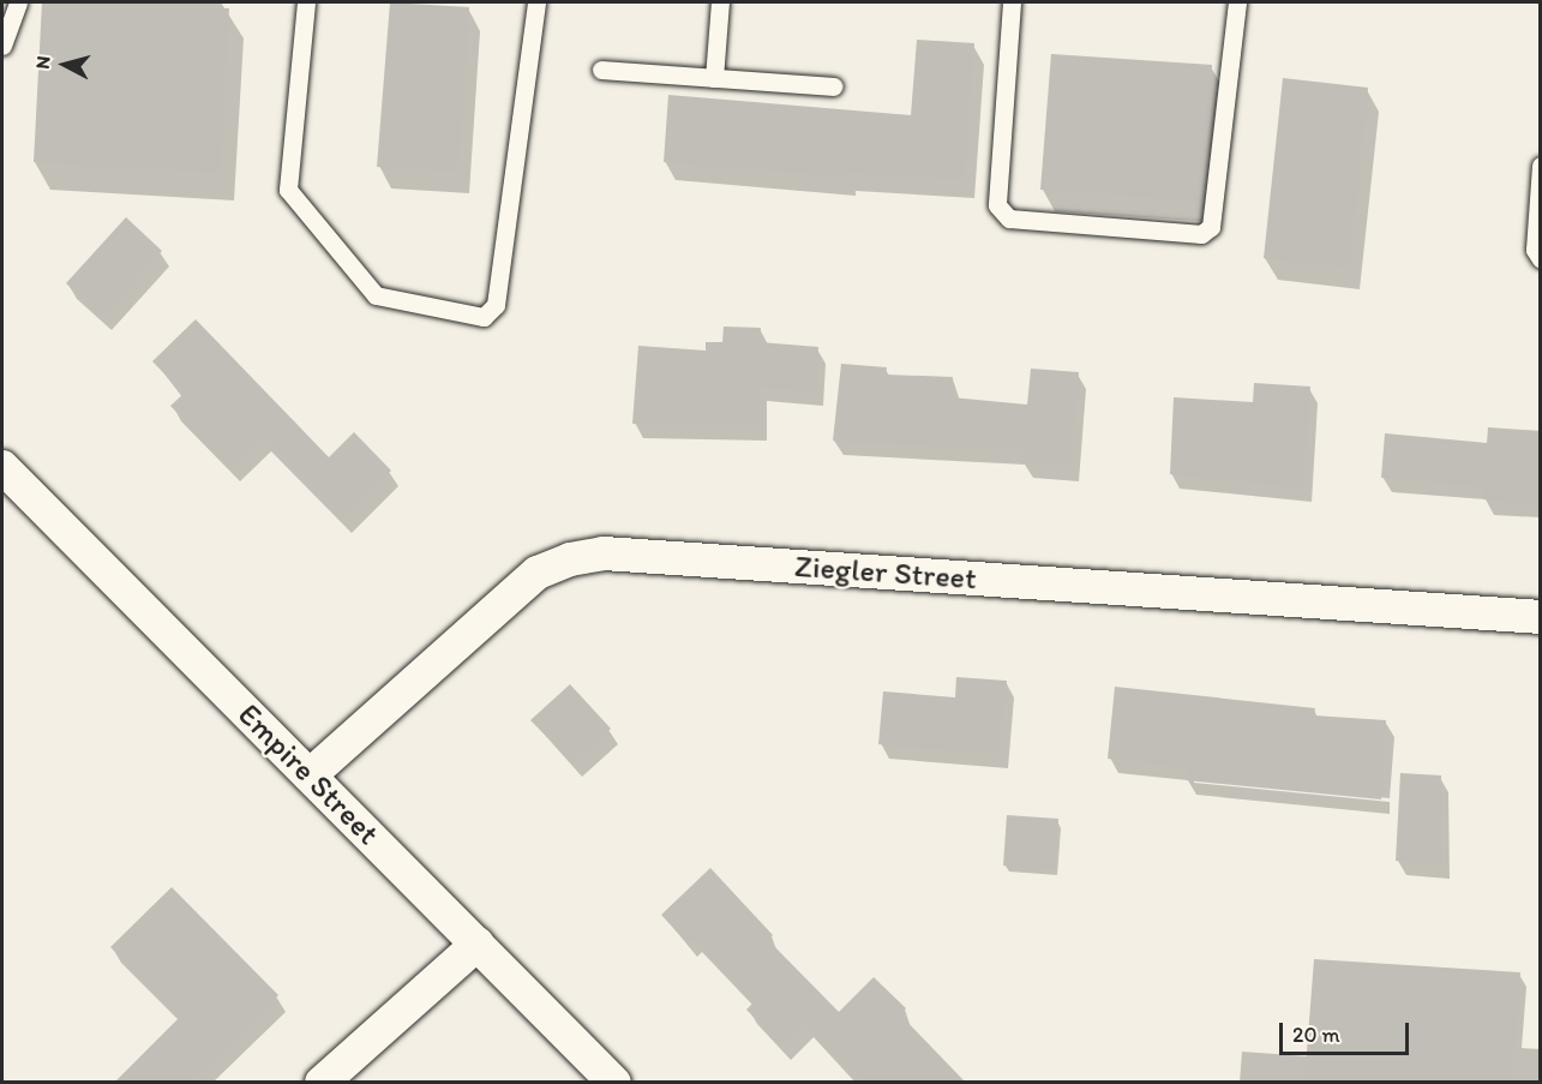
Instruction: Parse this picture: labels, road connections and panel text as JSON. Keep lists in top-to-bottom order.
{
  "streets": {
    "street": ["Ziegler Street", "Empire Street"]
  },
  "crossings": [
    ["Ziegler Street", "Empire Street"]
  ],
  "scale_bar": "20 m",
  "north": "left"
}
